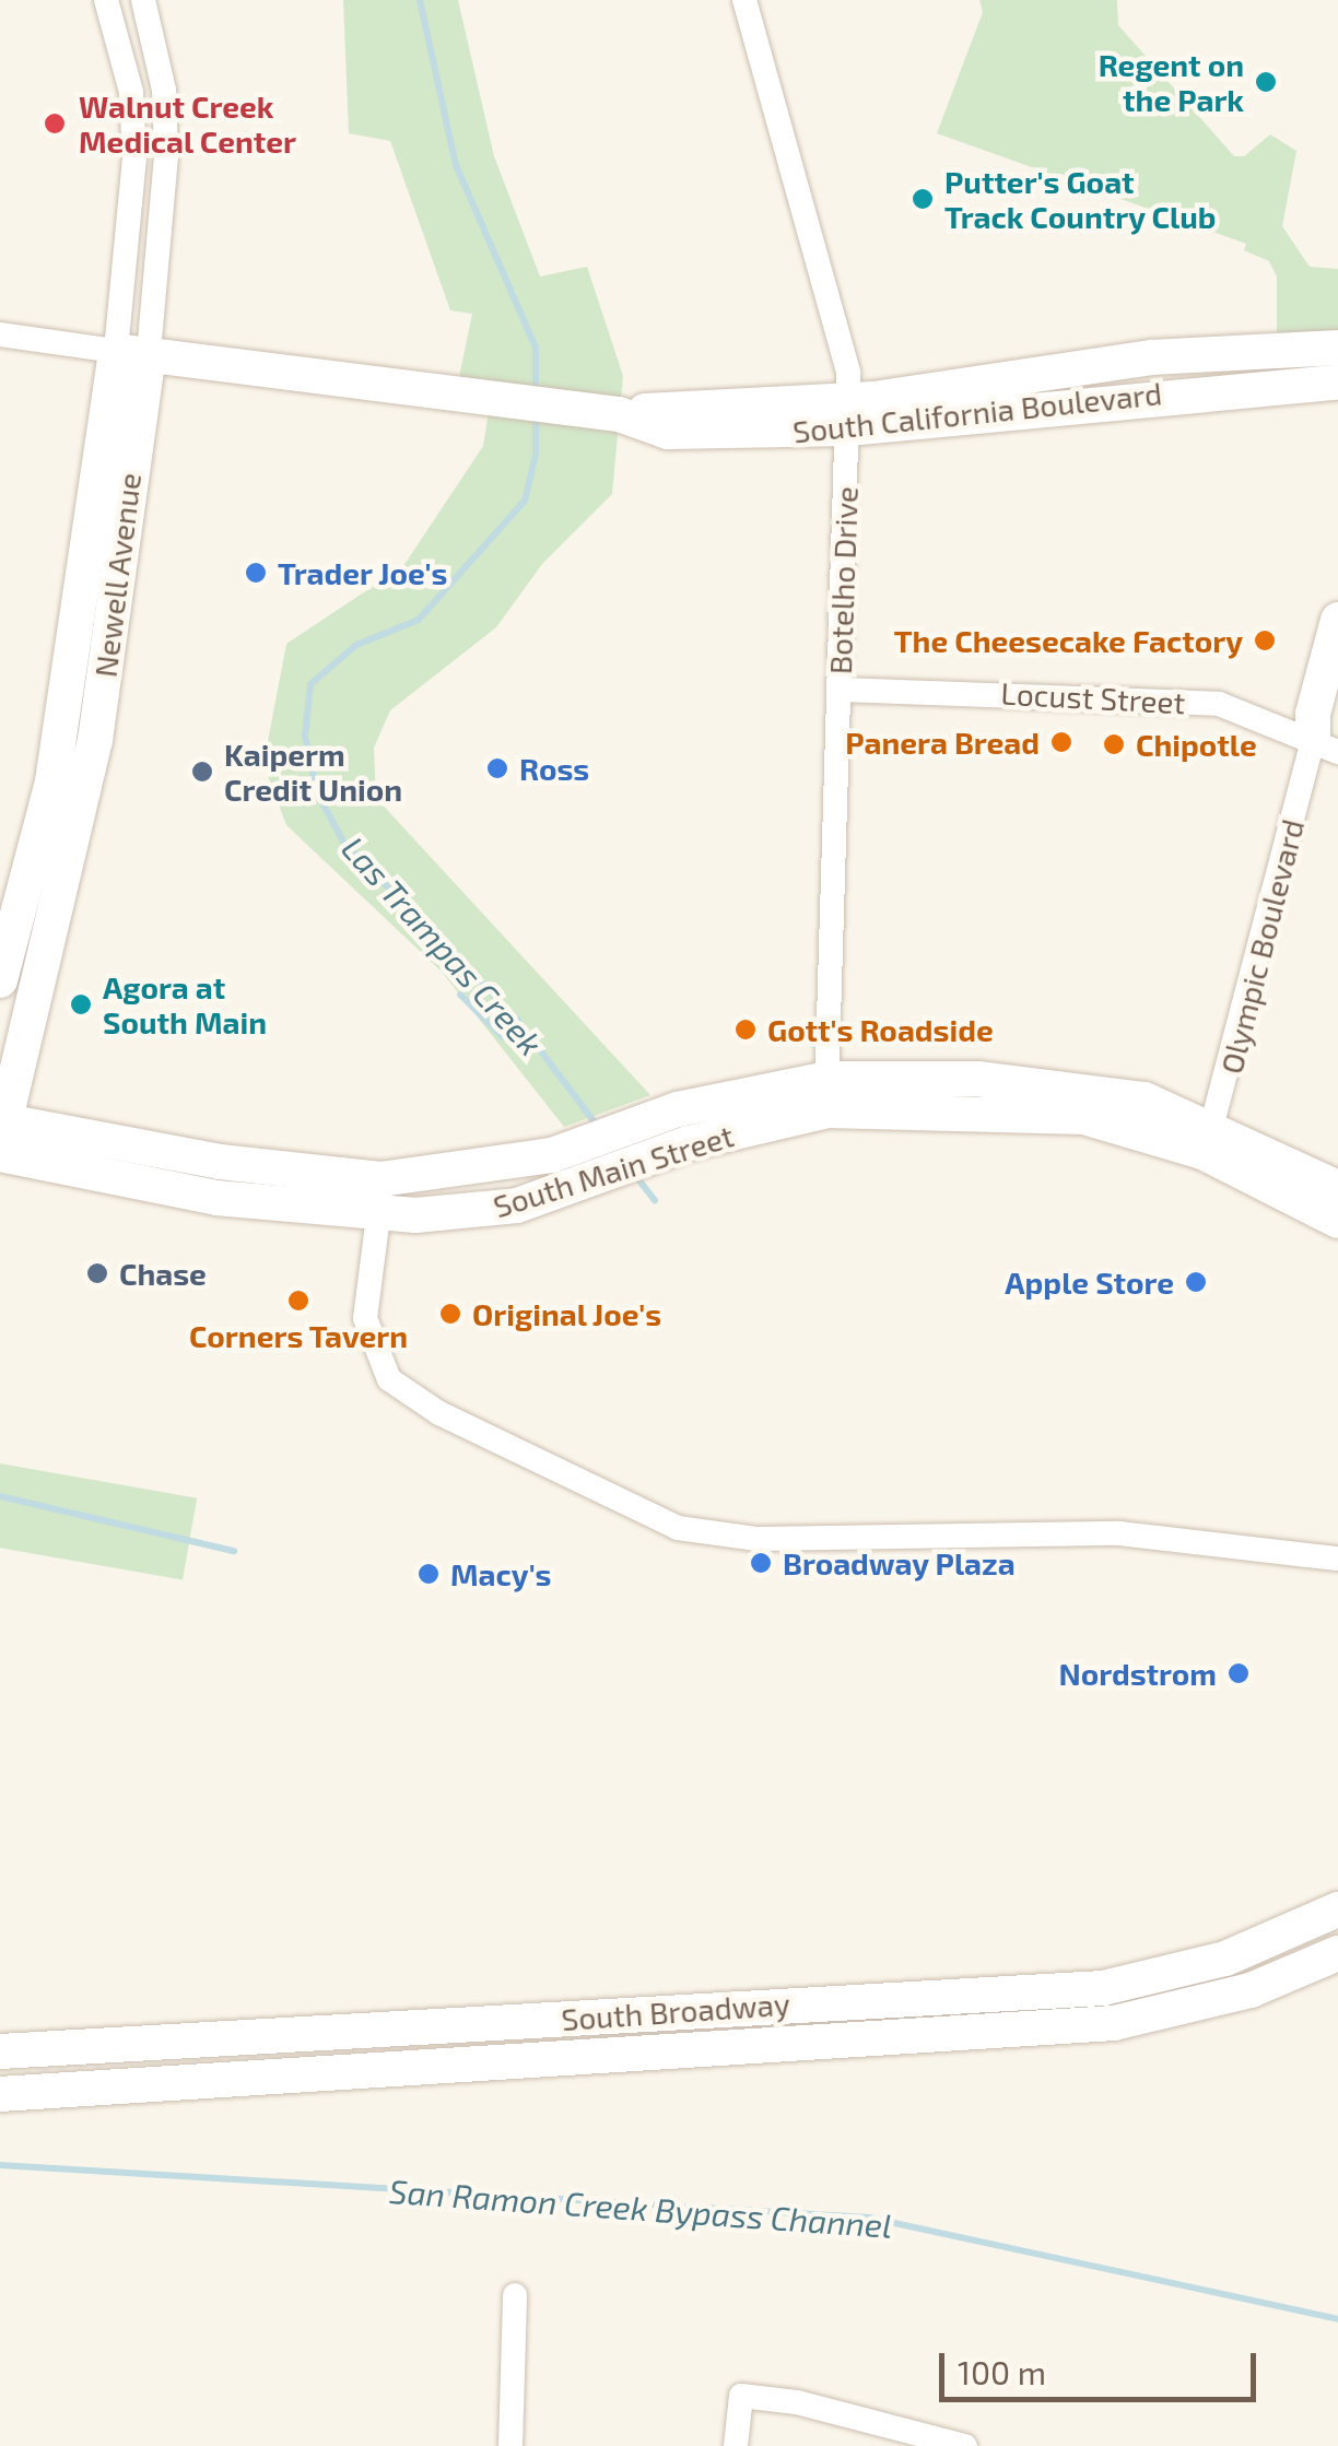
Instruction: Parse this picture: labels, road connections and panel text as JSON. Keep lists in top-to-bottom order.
{
  "streets": {
    "main road": [
      "South California Boulevard",
      "Newell Avenue",
      "Olympic Boulevard",
      "South Main Street",
      "South Broadway"
    ],
    "street": ["Botelho Drive", "Locust Street"]
  },
  "crossings": [
    ["South California Boulevard", "Newell Avenue"],
    ["South California Boulevard", "Botelho Drive"],
    ["Newell Avenue", "South Main Street"],
    ["Botelho Drive", "Locust Street"],
    ["Botelho Drive", "South Main Street"],
    ["Locust Street", "Olympic Boulevard"],
    ["Olympic Boulevard", "South Main Street"]
  ],
  "water": ["Las Trampas Creek", "San Ramon Creek Bypass Channel"],
  "places": [
    "Regent on the Park",
    "Walnut Creek Medical Center",
    "Putter's Goat Track Country Club",
    "Trader Joe's",
    "The Cheesecake Factory",
    "Panera Bread",
    "Chipotle",
    "Ross",
    "Kaiperm Credit Union",
    "Agora at South Main",
    "Gott's Roadside",
    "Chase",
    "Apple Store",
    "Corners Tavern",
    "Original Joe's",
    "Broadway Plaza",
    "Macy's",
    "Nordstrom"
  ],
  "scale_bar": "100 m"
}
